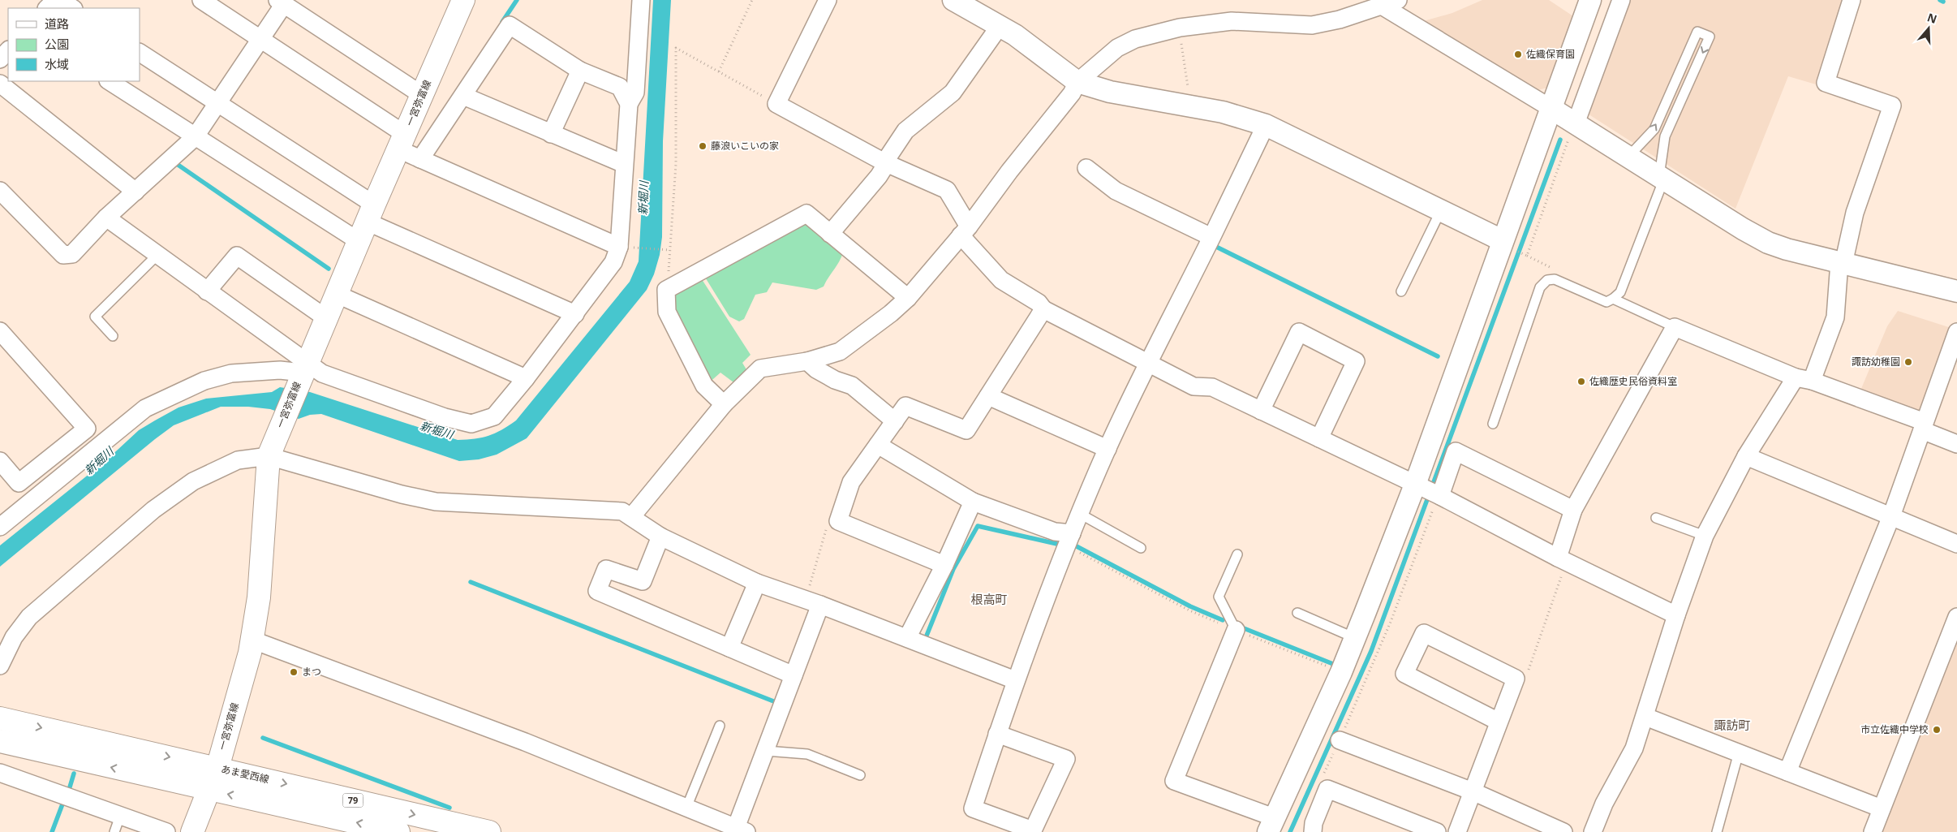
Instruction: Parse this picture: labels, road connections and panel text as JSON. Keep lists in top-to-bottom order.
{
  "streets": {
    "main road": ["一宮弥富線", "あま愛西線", "79"]
  },
  "crossings": [
    ["一宮弥富線", "あま愛西線"],
    ["一宮弥富線", "79"]
  ],
  "districts": ["根高町", "諏訪町"],
  "water": ["新堀川"],
  "places": [
    "佐織保育園",
    "藤浪いこいの家",
    "諏訪幼稚園",
    "佐織歴史民俗資料室",
    "まつ",
    "市立佐織中学校"
  ],
  "legend": ["道路", "公園", "水域"],
  "north": "top"
}
